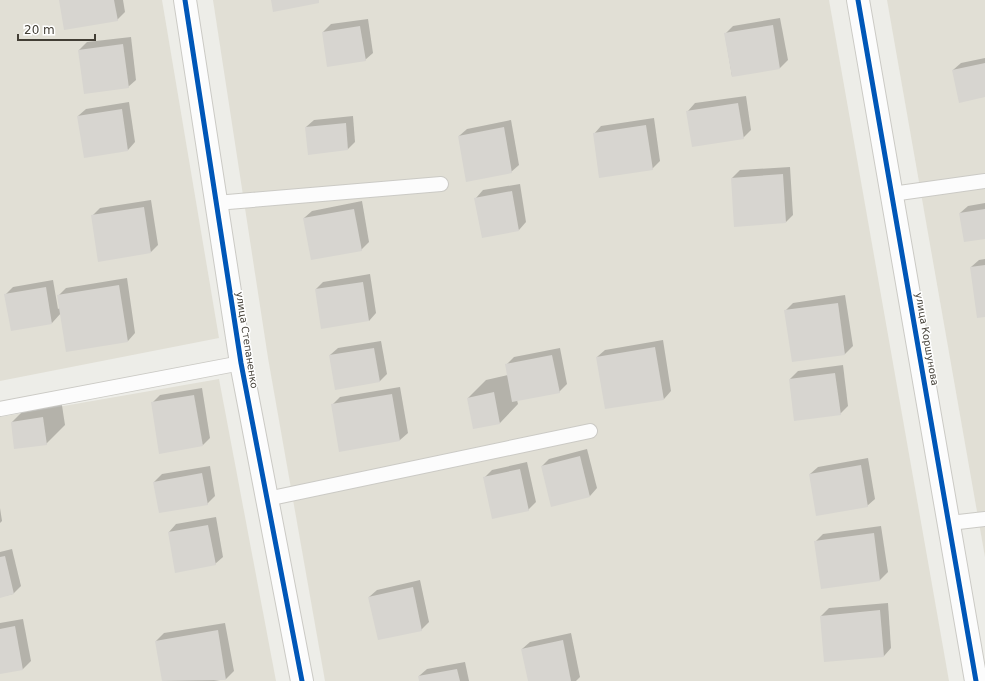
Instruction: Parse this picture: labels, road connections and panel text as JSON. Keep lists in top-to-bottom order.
{
  "streets": {
    "street": ["улица Коршунова", "улица Степаненко"]
  },
  "scale_bar": "20 m"
}
